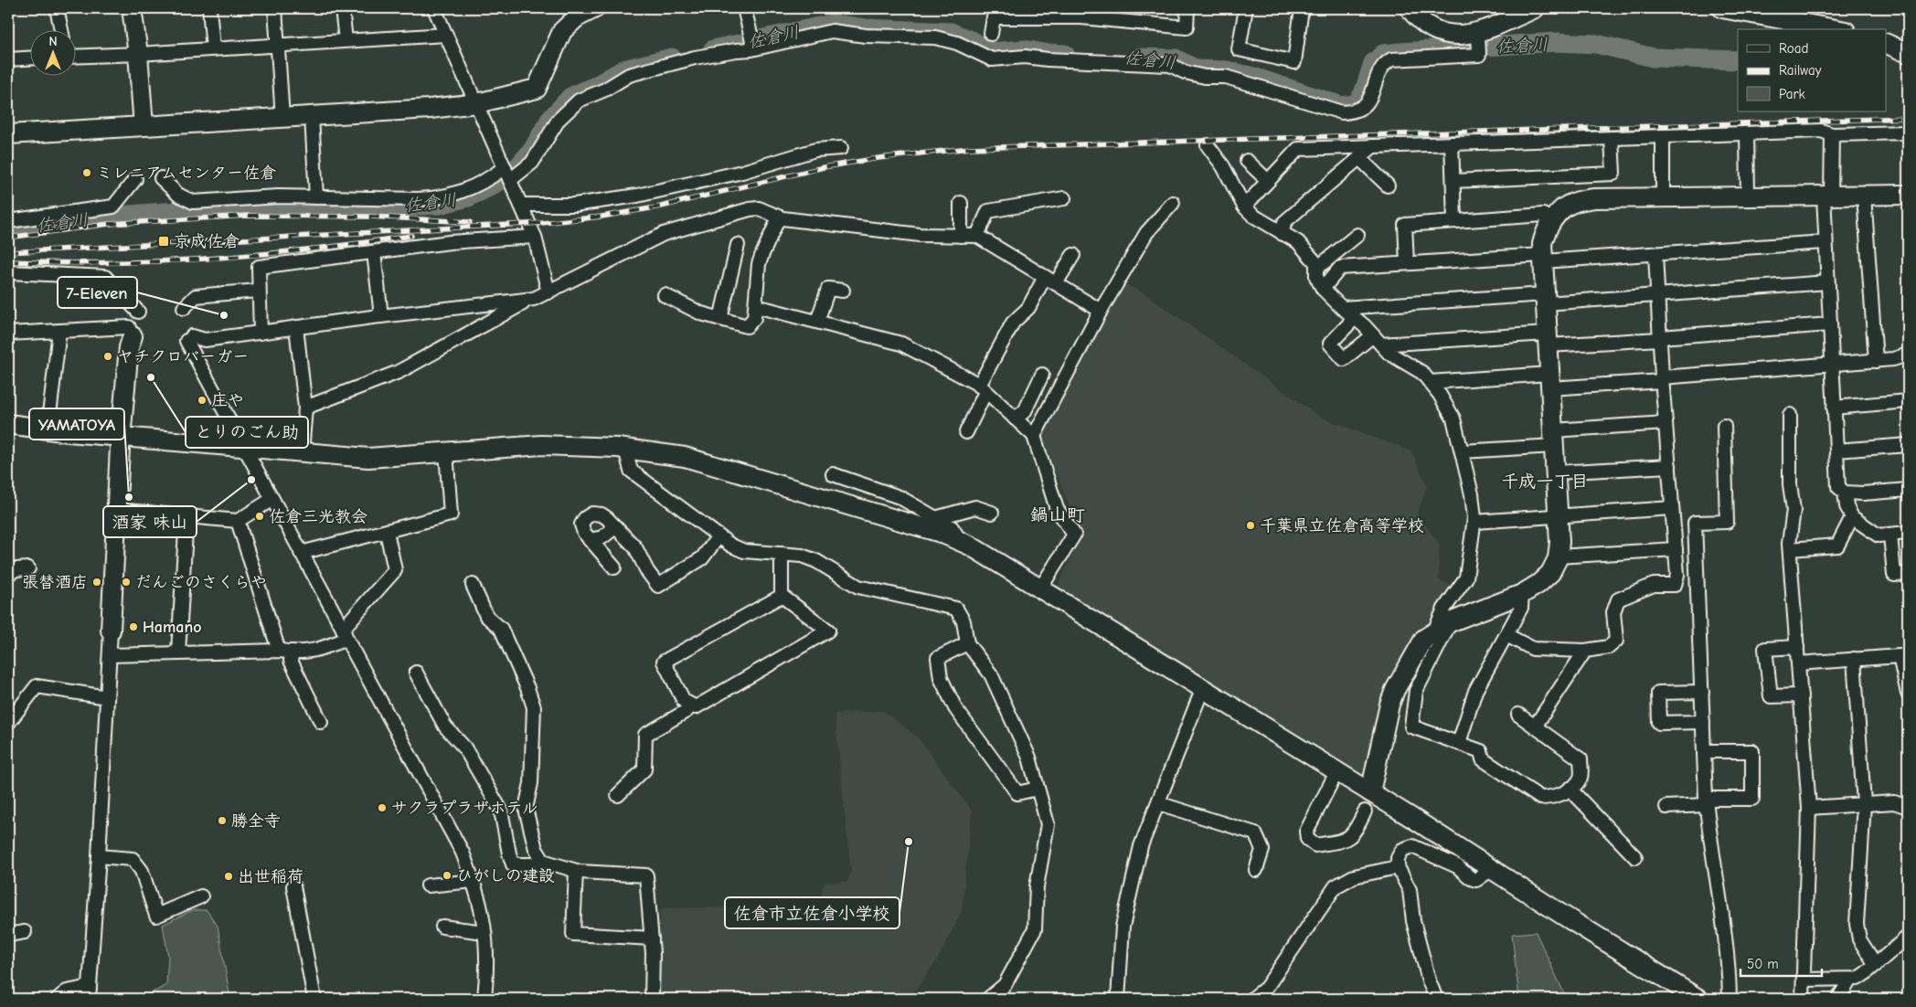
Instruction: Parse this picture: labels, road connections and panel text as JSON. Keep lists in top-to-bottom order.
{
  "districts": ["千成一丁目", "鍋山町"],
  "water": ["佐倉川"],
  "places": {
    "other": [
      "ミレニアムセンター佐倉",
      "7-Eleven",
      "ヤチクロバーガー",
      "とりのごん助",
      "庄や",
      "酒家 味山",
      "YAMATOYA",
      "佐倉三光教会",
      "千葉県立佐倉高等学校",
      "張替酒店",
      "だんごのさくらや",
      "Hamano",
      "サクラプラザホテル",
      "勝全寺",
      "佐倉市立佐倉小学校",
      "ひがしの建設",
      "出世稲荷"
    ],
    "transit": ["京成佐倉"]
  },
  "legend": ["Road", "Railway", "Park"],
  "scale_bar": "50 m",
  "north": "top"
}
